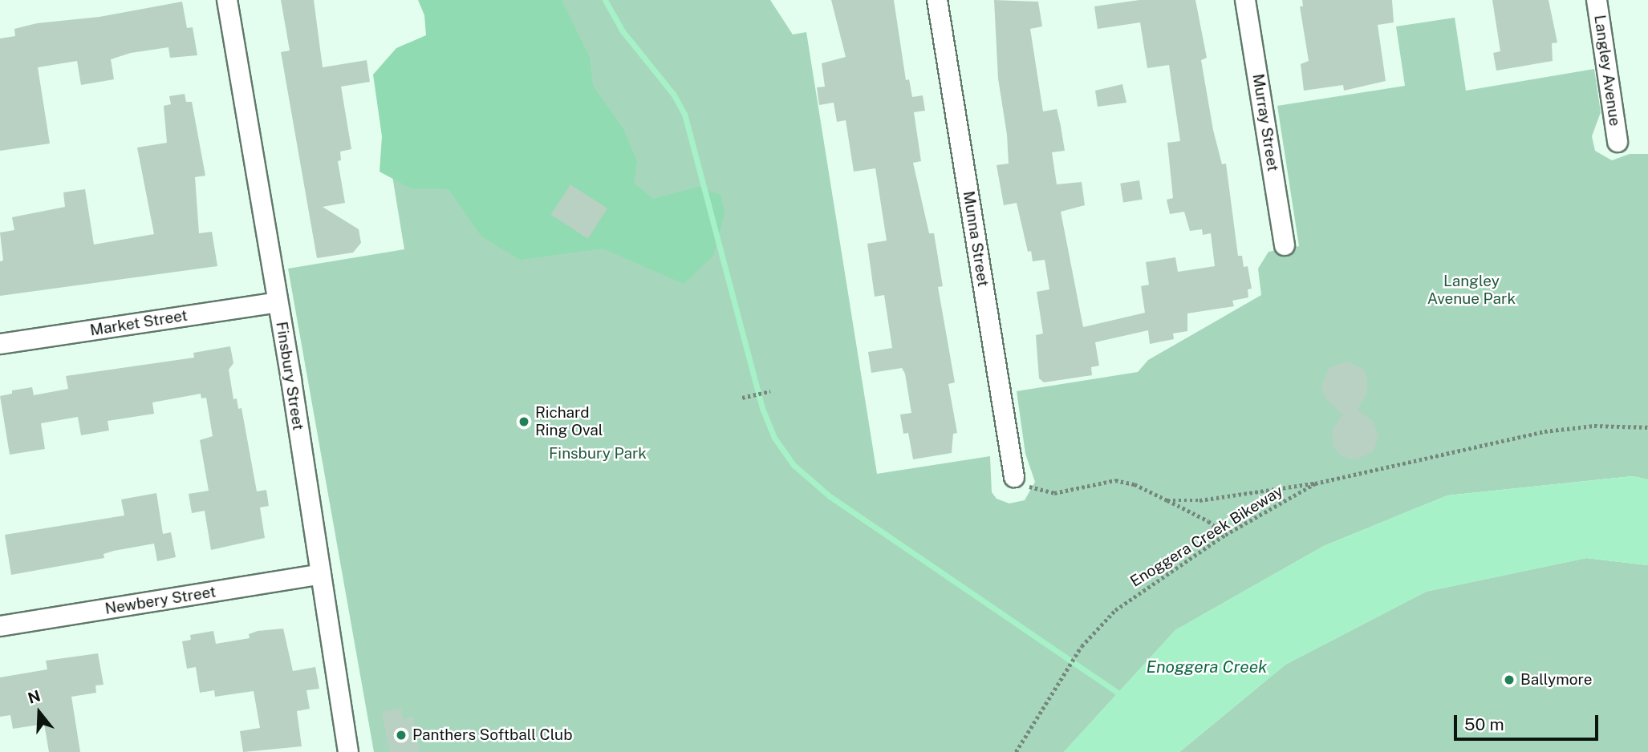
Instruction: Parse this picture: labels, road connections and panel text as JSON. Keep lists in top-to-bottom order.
{
  "streets": {
    "street": [
      "Langley Avenue",
      "Murray Street",
      "Munna Street",
      "Market Street",
      "Finsbury Street",
      "Newbery Street"
    ],
    "path": ["Enoggera Creek Bikeway"]
  },
  "crossings": [
    ["Market Street", "Finsbury Street"],
    ["Finsbury Street", "Newbery Street"]
  ],
  "water": ["Enoggera Creek"],
  "parks": ["Langley Avenue Park", "Finsbury Park"],
  "places": ["Richard Ring Oval", "Ballymore", "Panthers Softball Club"],
  "scale_bar": "50 m",
  "north": "top"
}
